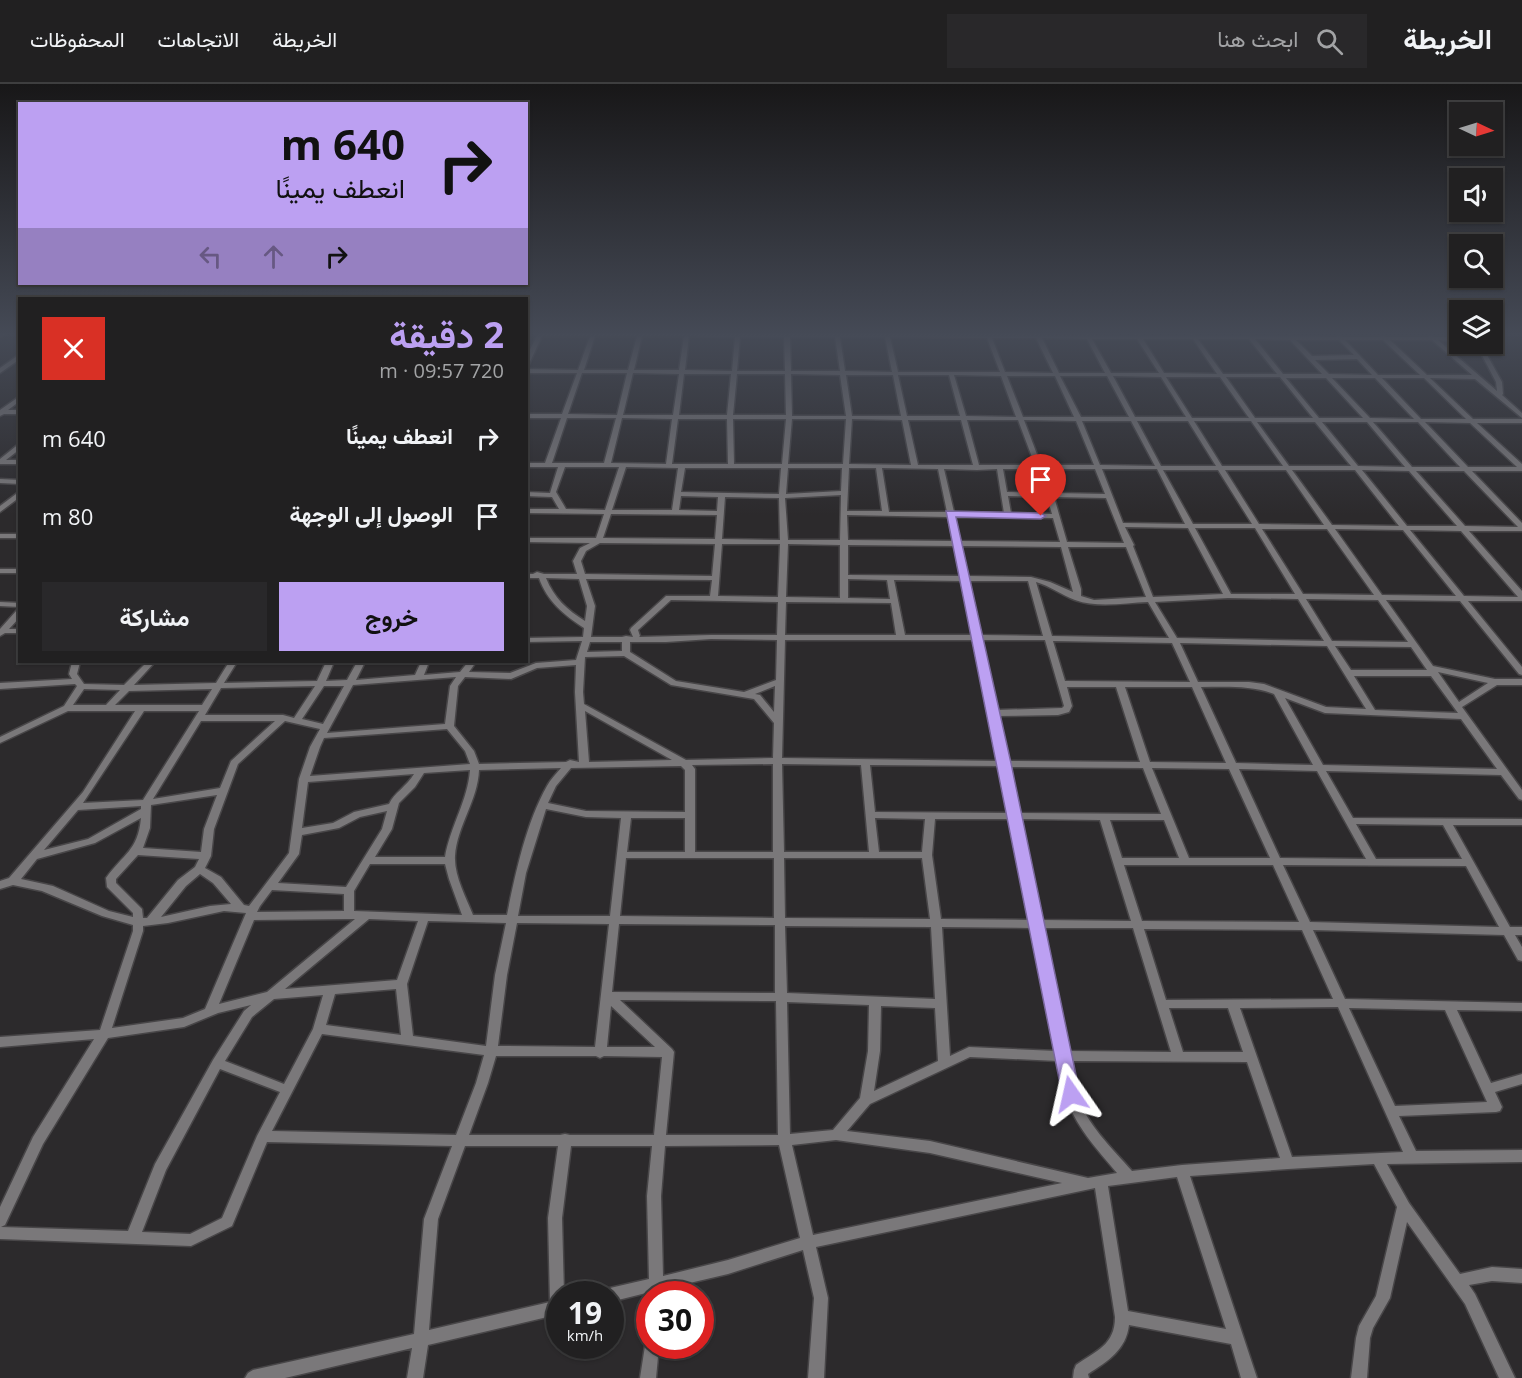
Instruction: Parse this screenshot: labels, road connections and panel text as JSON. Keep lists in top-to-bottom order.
{
  "north": "right",
  "page": {
    "header": "الخريطة",
    "search": "ابحث هنا",
    "nav": ["الخريطة", "الاتجاهات", "المحفوظات"],
    "turn": ["640 m", "انعطف يمينًا"],
    "heading": ["2 دقيقة", "720 m · 09:57"],
    "list": [
      {
        "name": "انعطف يمينًا",
        "value": "640 m"
      },
      {
        "name": "الوصول إلى الوجهة",
        "value": "80 m"
      }
    ],
    "buttons": ["خروج", "مشاركة"],
    "speed": "19 km/h",
    "limit": "30"
  }
}
